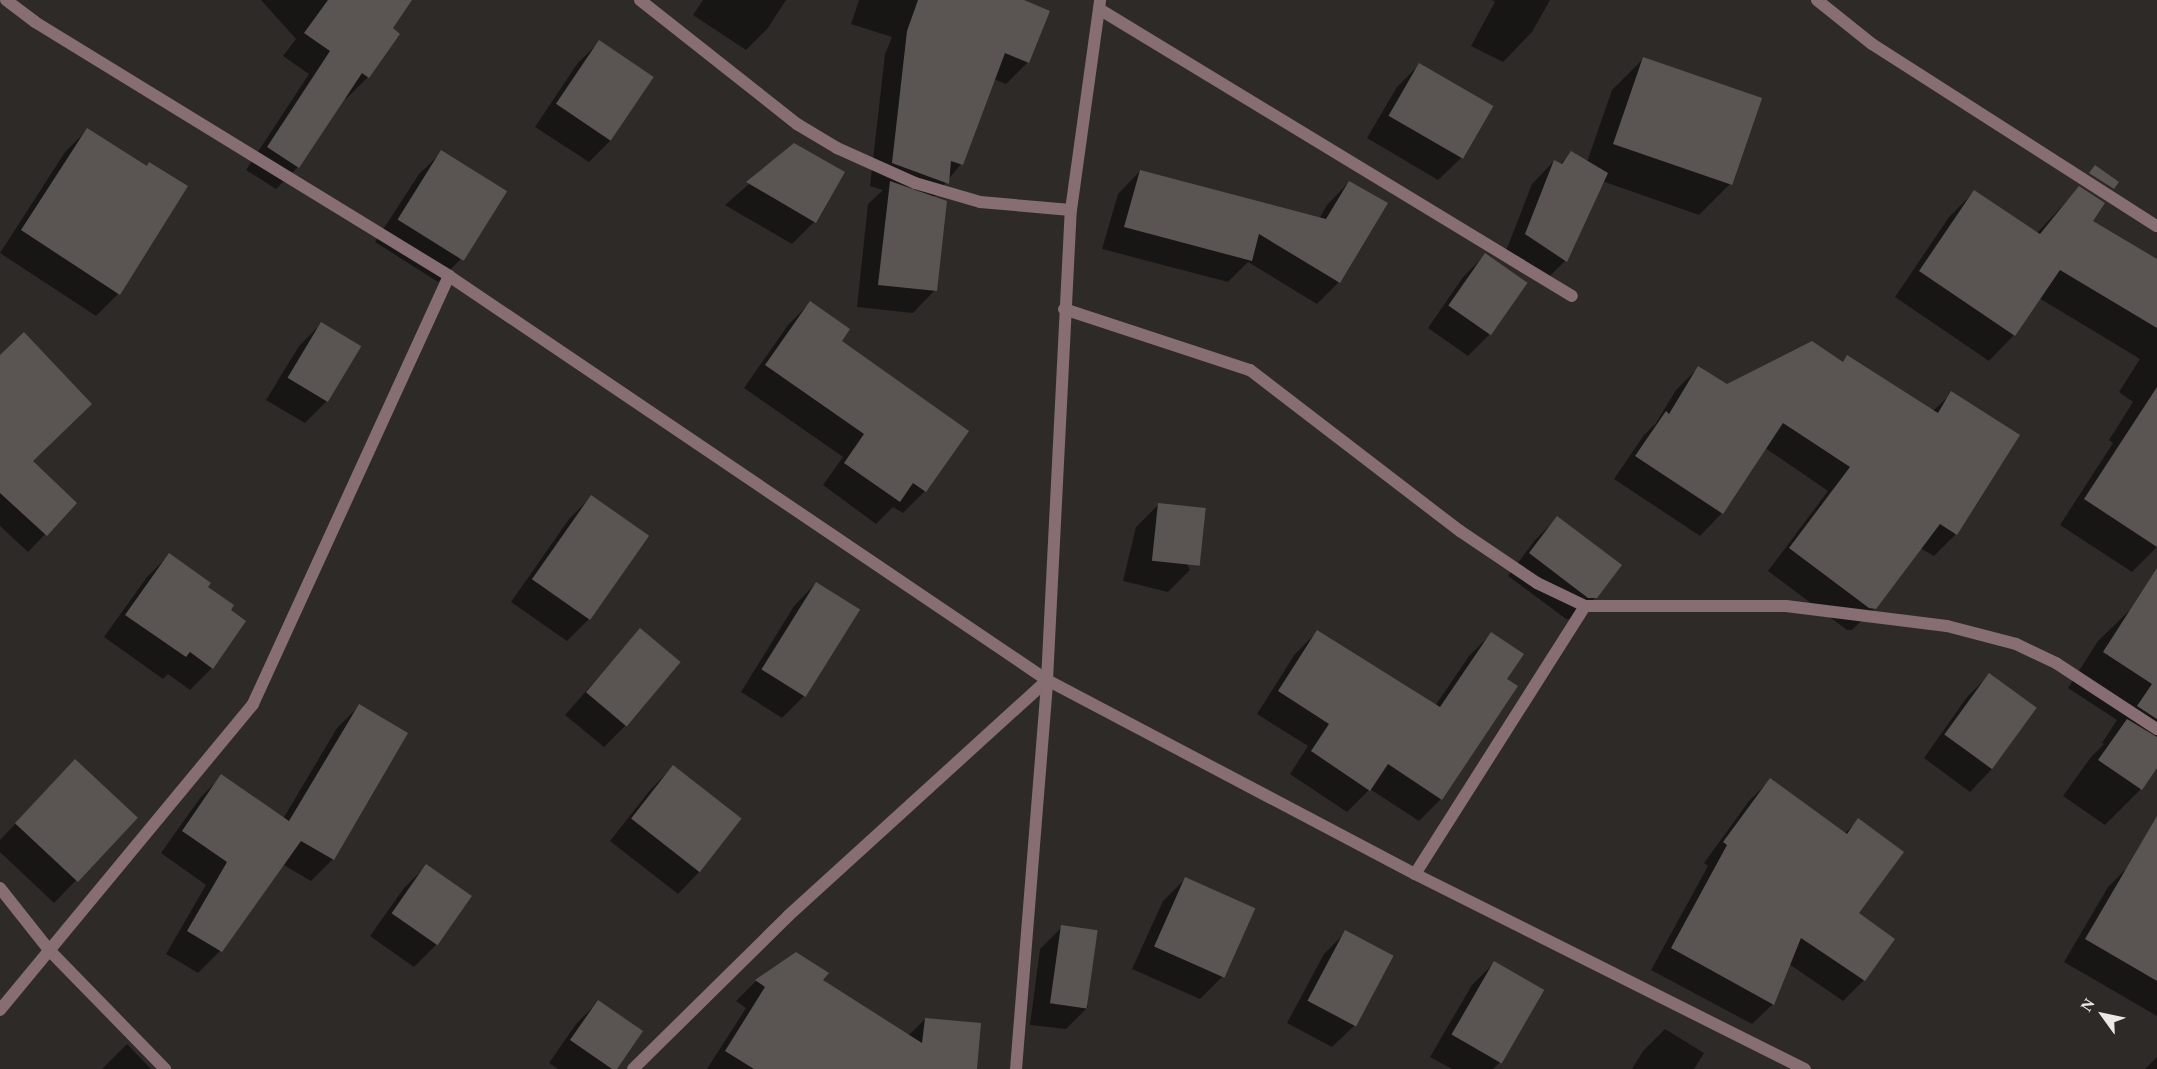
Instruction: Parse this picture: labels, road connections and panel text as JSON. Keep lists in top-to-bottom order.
{
  "north": "top left"
}
